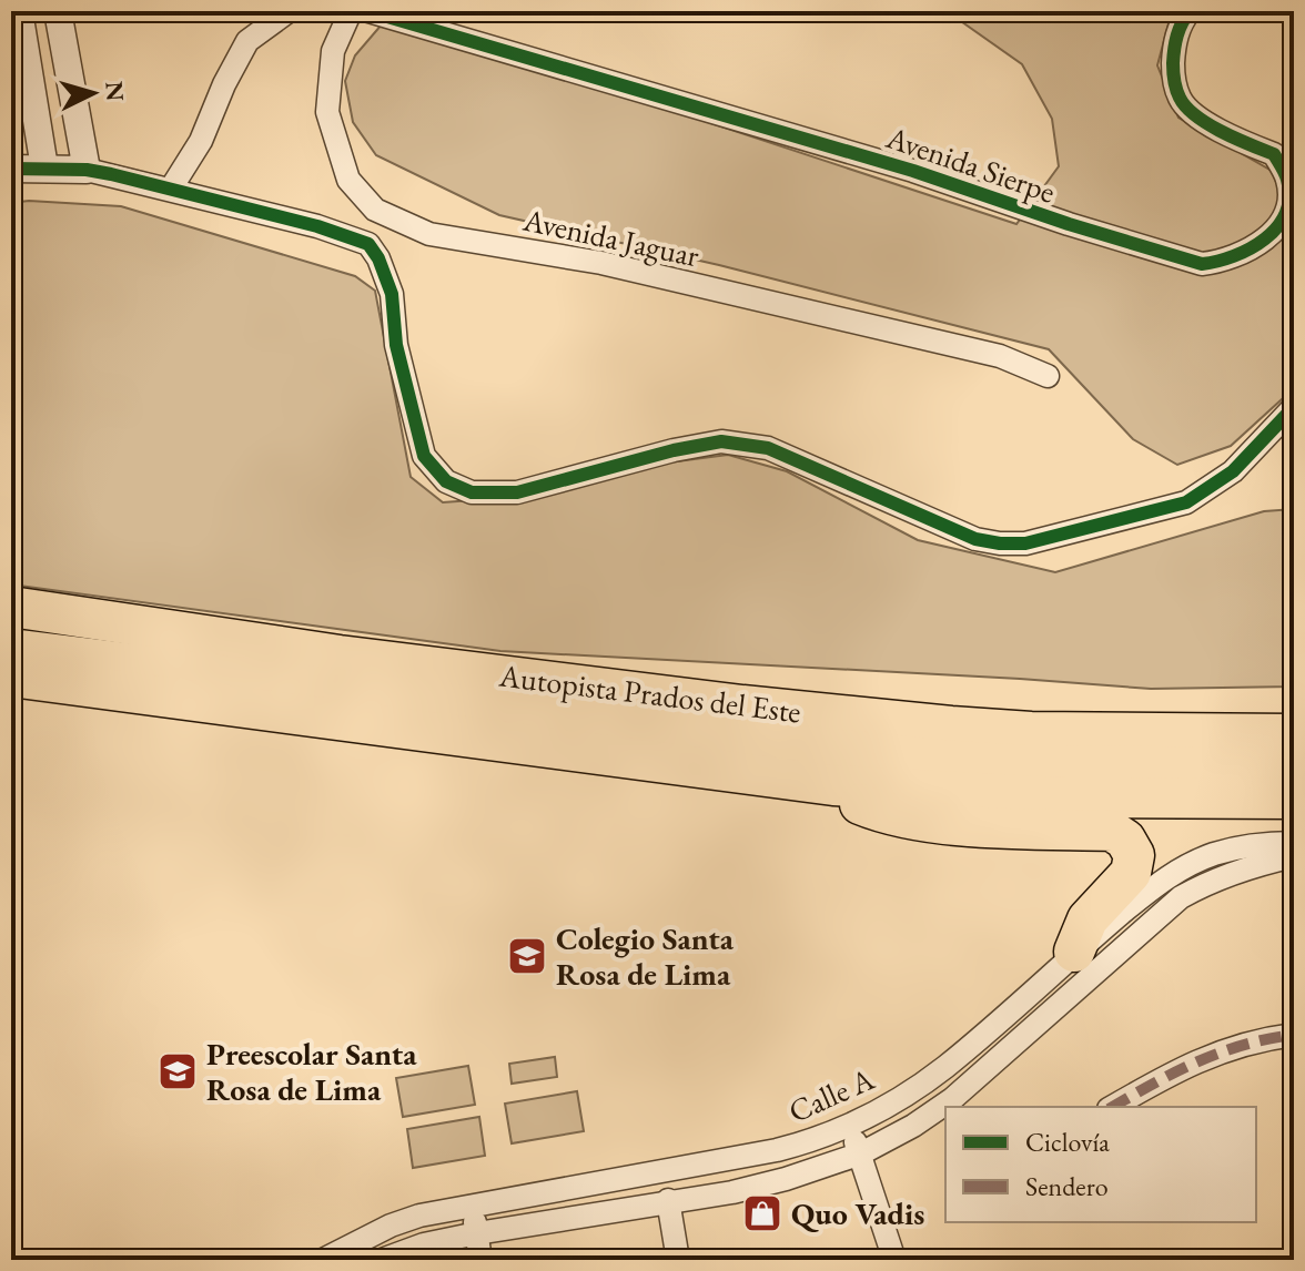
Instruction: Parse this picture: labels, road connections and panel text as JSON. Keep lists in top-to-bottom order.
{
  "streets": {
    "highway": ["Autopista Prados del Este"],
    "street": ["Avenida Sierpe", "Avenida Jaguar", "Calle A"]
  },
  "places": {
    "school or university": ["Colegio Santa Rosa de Lima", "Preescolar Santa Rosa de Lima"],
    "shop": ["Quo Vadis"]
  },
  "legend": ["Ciclovía", "Sendero"],
  "north": "right"
}
